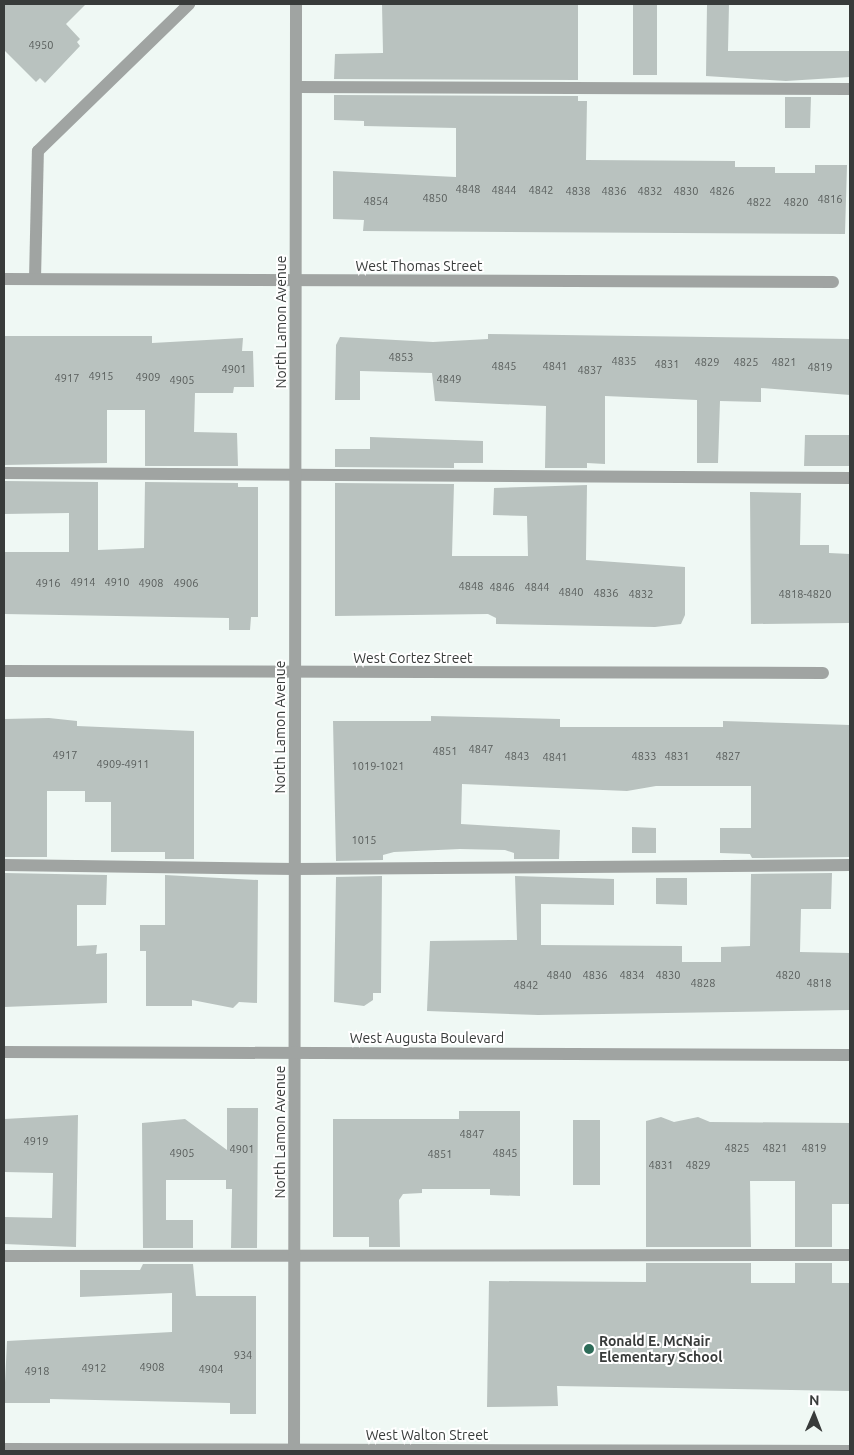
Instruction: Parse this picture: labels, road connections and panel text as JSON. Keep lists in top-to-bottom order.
{
  "streets": {
    "street": [
      "West Thomas Street",
      "North Lamon Avenue",
      "West Cortez Street",
      "West Augusta Boulevard",
      "West Walton Street"
    ]
  },
  "crossings": [
    ["West Thomas Street", "North Lamon Avenue"],
    ["North Lamon Avenue", "West Cortez Street"],
    ["North Lamon Avenue", "West Augusta Boulevard"],
    ["North Lamon Avenue", "West Walton Street"]
  ],
  "places": ["Ronald E. McNair Elementary School"],
  "house_numbers": [
    "4950",
    "4848",
    "4844",
    "4842",
    "4838",
    "4836",
    "4832",
    "4830",
    "4826",
    "4850",
    "4816",
    "4854",
    "4822",
    "4820",
    "4853",
    "4835",
    "4829",
    "4825",
    "4821",
    "4831",
    "4845",
    "4841",
    "4819",
    "4901",
    "4837",
    "4915",
    "4909",
    "4917",
    "4849",
    "4905",
    "4914",
    "4910",
    "4916",
    "4908",
    "4906",
    "4848",
    "4846",
    "4844",
    "4840",
    "4836",
    "4832",
    "4818-4820",
    "4847",
    "4851",
    "4917",
    "4843",
    "4833",
    "4831",
    "4827",
    "4841",
    "4909-4911",
    "1019-1021",
    "1015",
    "4840",
    "4836",
    "4834",
    "4830",
    "4820",
    "4828",
    "4818",
    "4842",
    "4847",
    "4919",
    "4825",
    "4821",
    "4819",
    "4901",
    "4905",
    "4845",
    "4851",
    "4831",
    "4829",
    "934",
    "4908",
    "4912",
    "4904",
    "4918"
  ],
  "north": "top"
}
